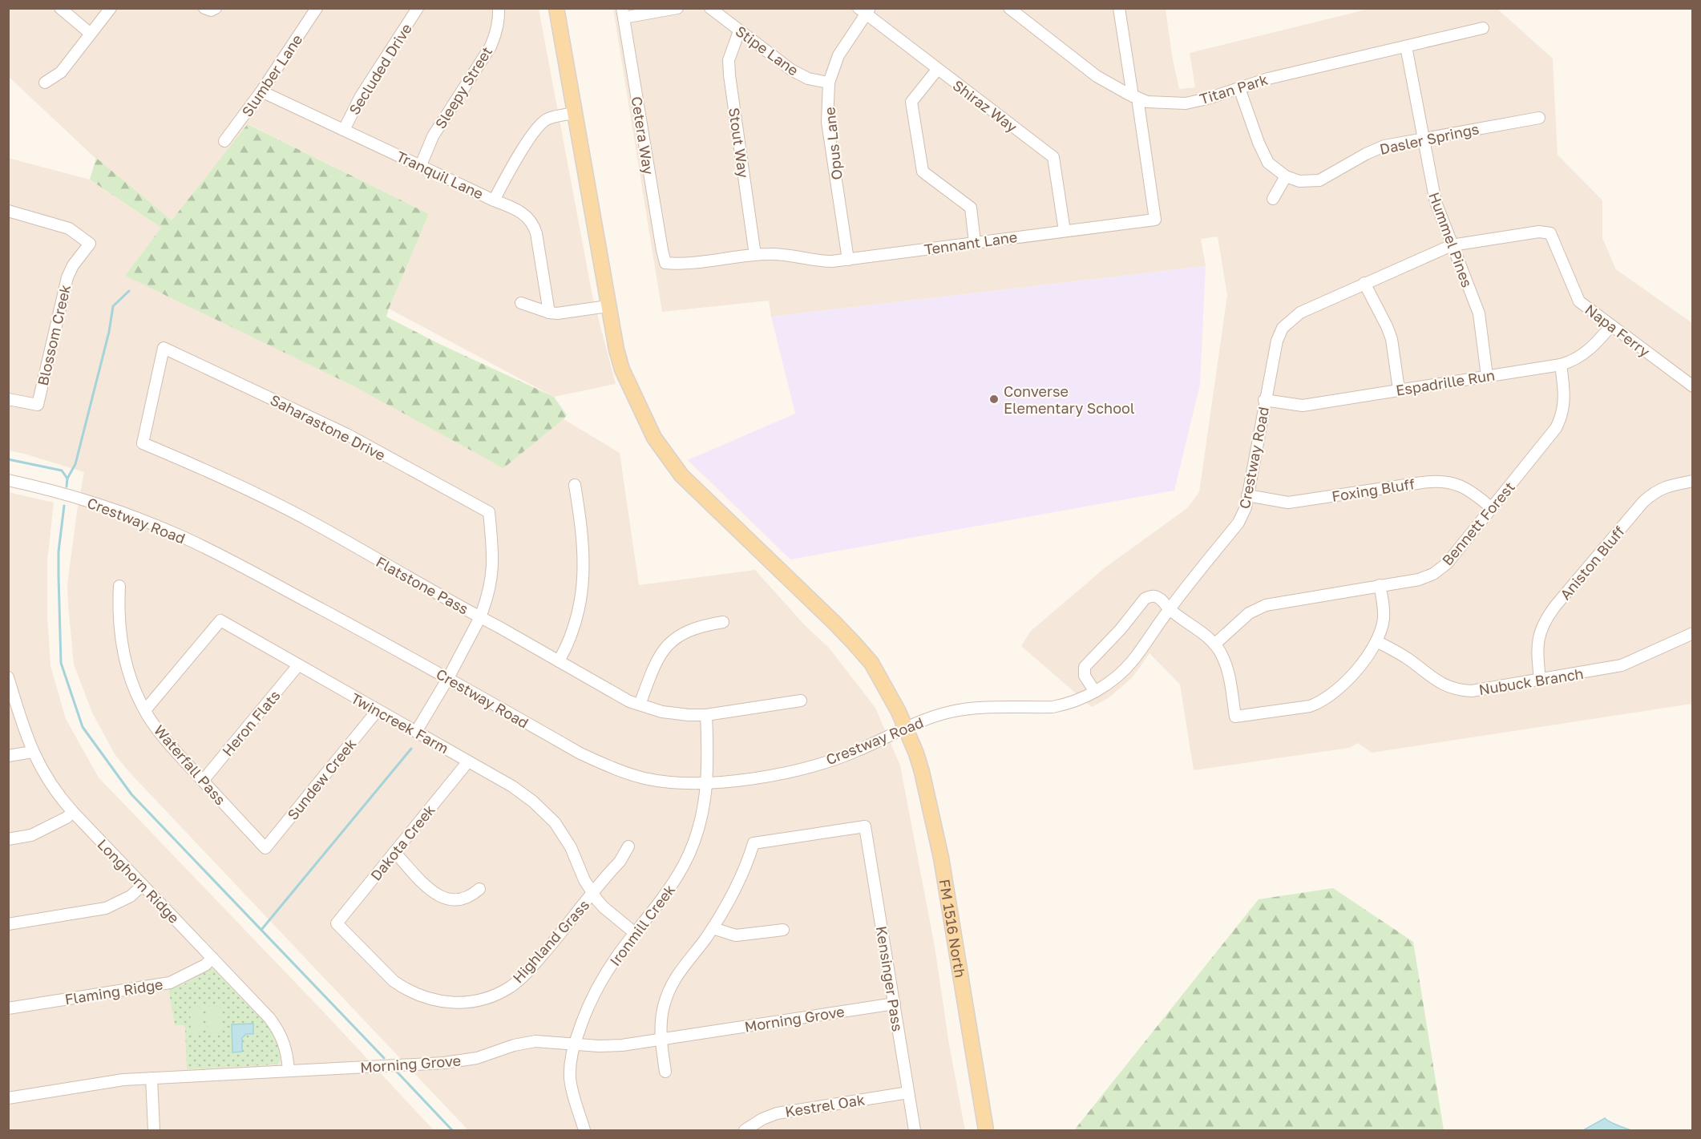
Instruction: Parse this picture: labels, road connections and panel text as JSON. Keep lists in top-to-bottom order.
{
  "streets": {
    "main road": ["FM 1516 North"],
    "street": [
      "Stipe Lane",
      "Secluded Drive",
      "Slumber Lane",
      "Sleepy Street",
      "Titan Park",
      "Shiraz Way",
      "Cetera Way",
      "Dasler Springs",
      "Stout Way",
      "Opus Lane",
      "Tranquil Lane",
      "Hummel Pines",
      "Tennant Lane",
      "Napa Ferry",
      "Blossom Creek",
      "Espadrille Run",
      "Saharastone Drive",
      "Crestway Road",
      "Foxing Bluff",
      "Bennett Forest",
      "Aniston Bluff",
      "Flatstone Pass",
      "Nubuck Branch",
      "Heron Flats",
      "Twincreek Farm",
      "Waterfall Pass",
      "Sundew Creek",
      "Dakota Creek",
      "Longhorn Ridge",
      "Ironmill Creek",
      "Highland Grass",
      "Kensinger Pass",
      "Flaming Ridge",
      "Morning Grove",
      "Kestrel Oak"
    ]
  },
  "crossings": [
    ["Stipe Lane", "Stout Way"],
    ["Stipe Lane", "Opus Lane"],
    ["Secluded Drive", "Tranquil Lane"],
    ["Slumber Lane", "Tranquil Lane"],
    ["Sleepy Street", "Tranquil Lane"],
    ["Titan Park", "Dasler Springs"],
    ["Titan Park", "Hummel Pines"],
    ["Titan Park", "Tennant Lane"],
    ["Shiraz Way", "Opus Lane"],
    ["Shiraz Way", "Tennant Lane"],
    ["Cetera Way", "Tennant Lane"],
    ["Dasler Springs", "Hummel Pines"],
    ["Stout Way", "Tennant Lane"],
    ["Opus Lane", "Tennant Lane"],
    ["Hummel Pines", "Espadrille Run"],
    ["Hummel Pines", "Crestway Road"],
    ["Napa Ferry", "Espadrille Run"],
    ["Napa Ferry", "Crestway Road"],
    ["Espadrille Run", "Crestway Road"],
    ["Espadrille Run", "Bennett Forest"],
    ["Saharastone Drive", "Flatstone Pass"],
    ["Crestway Road", "Foxing Bluff"],
    ["Crestway Road", "Ironmill Creek"],
    ["Crestway Road", "FM 1516 North"],
    ["Foxing Bluff", "Bennett Forest"],
    ["Aniston Bluff", "Nubuck Branch"],
    ["Flatstone Pass", "Ironmill Creek"],
    ["Heron Flats", "Twincreek Farm"],
    ["Heron Flats", "Waterfall Pass"],
    ["Twincreek Farm", "Waterfall Pass"],
    ["Twincreek Farm", "Sundew Creek"],
    ["Twincreek Farm", "Dakota Creek"],
    ["Twincreek Farm", "Ironmill Creek"],
    ["Twincreek Farm", "Highland Grass"],
    ["Waterfall Pass", "Sundew Creek"],
    ["Dakota Creek", "Highland Grass"],
    ["Longhorn Ridge", "Flaming Ridge"],
    ["Longhorn Ridge", "Morning Grove"],
    ["Ironmill Creek", "Morning Grove"],
    ["Kensinger Pass", "Morning Grove"],
    ["Kensinger Pass", "Kestrel Oak"]
  ],
  "places": ["Converse Elementary School"]
}
